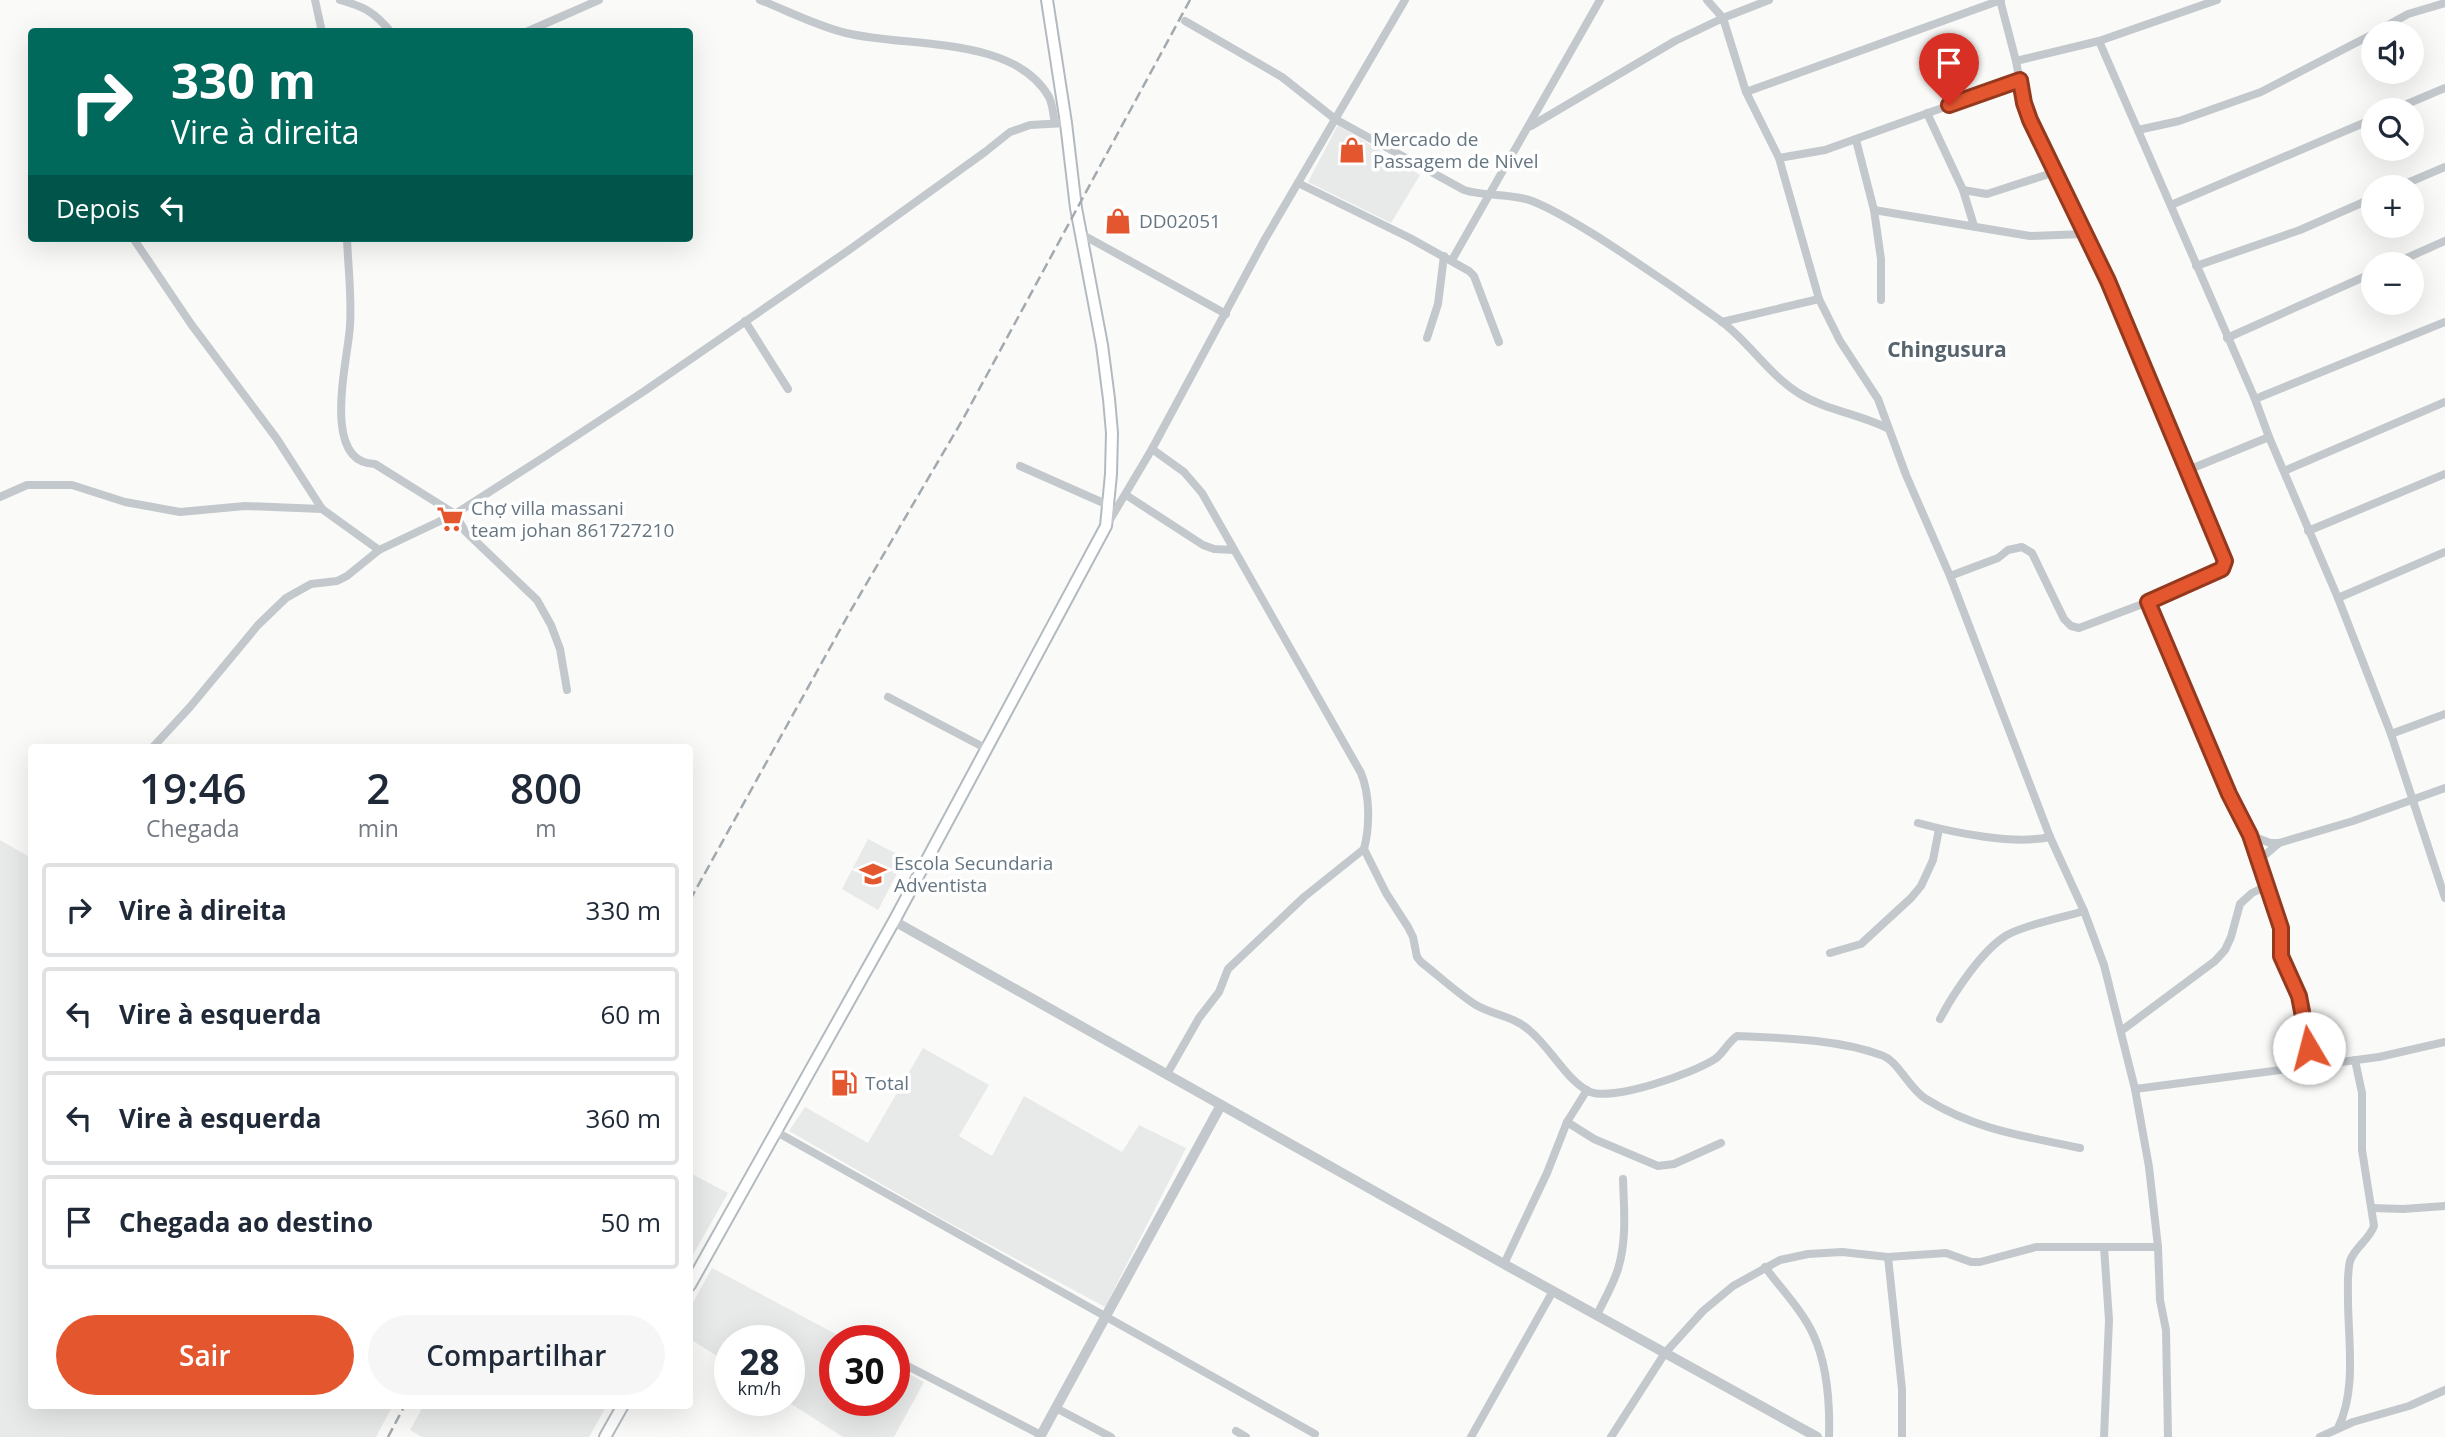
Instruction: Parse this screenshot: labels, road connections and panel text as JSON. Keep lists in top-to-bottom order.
{
  "districts": ["Chingusura"],
  "places": {
    "shop": ["Mercado de Passagem de Nivel", "DD02051"],
    "supermarket": ["Chợ villa massani team johan 861727210"],
    "school or university": ["Escola Secundaria Adventista"],
    "fuel station": ["Total"]
  },
  "page": {
    "map_buttons": ["+", "−"],
    "turn": ["330 m", "Vire à direita"],
    "then": "Depois",
    "eta": [
      "19:46",
      "Chegada",
      "2",
      "min",
      "800",
      "m"
    ],
    "list": [
      {
        "name": "Vire à direita",
        "value": "330 m"
      },
      {
        "name": "Vire à esquerda",
        "value": "60 m"
      },
      {
        "name": "Vire à esquerda",
        "value": "360 m"
      },
      {
        "name": "Chegada ao destino",
        "value": "50 m"
      }
    ],
    "buttons": ["Sair", "Compartilhar"],
    "speed": "28 km/h",
    "limit": "30"
  }
}
